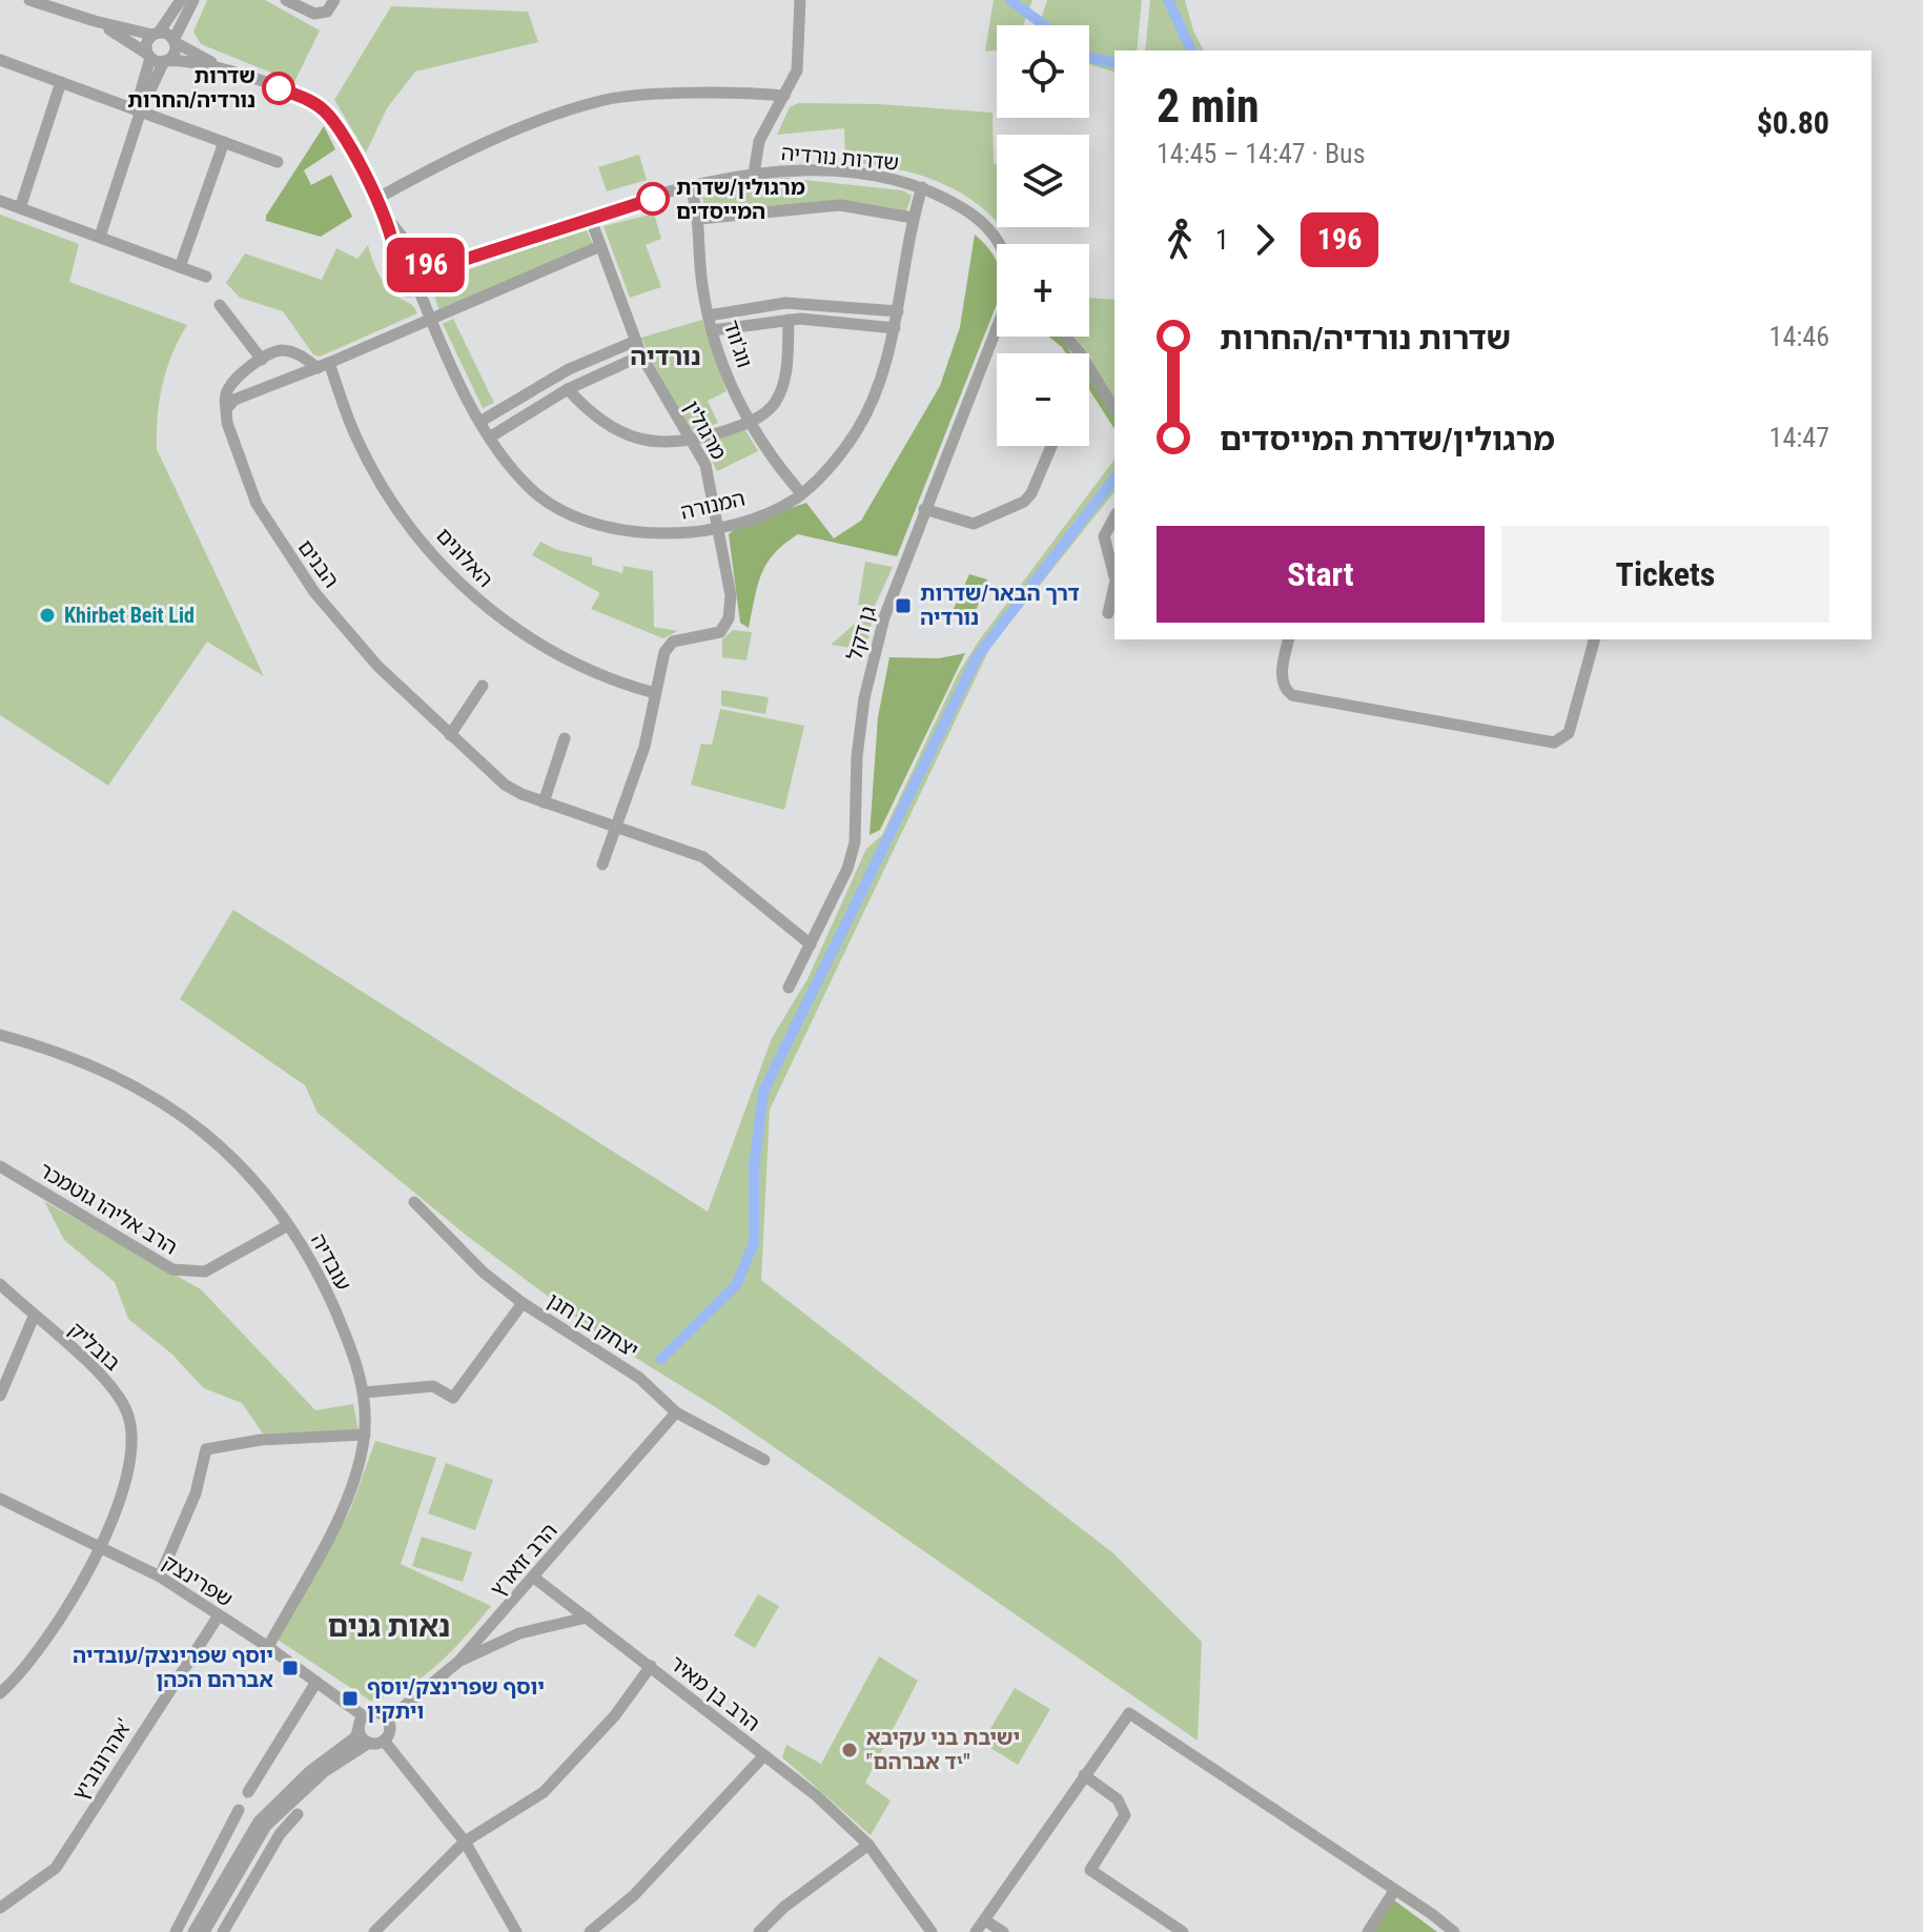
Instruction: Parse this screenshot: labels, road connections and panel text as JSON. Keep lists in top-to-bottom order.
{
  "streets": {
    "street": [
      "שדרות נורדיה",
      "ווג'ווד",
      "מרגולין",
      "המנורה",
      "האלונים",
      "הבנים",
      "גן דקל",
      "הרב אליהו גוטמכר",
      "עובדיה",
      "יצחק בן חנן",
      "בובליק",
      "הרב זוארץ",
      "שפרינצק",
      "הרב בן מאיר",
      "אהרונוביץ'"
    ]
  },
  "crossings": [
    ["שדרות נורדיה", "ווג'ווד"],
    ["שדרות נורדיה", "מרגולין"],
    ["שדרות נורדיה", "המנורה"],
    ["ווג'ווד", "המנורה"],
    ["מרגולין", "המנורה"],
    ["הבנים", "גן דקל"],
    ["הרב אליהו גוטמכר", "עובדיה"],
    ["עובדיה", "שפרינצק"],
    ["יצחק בן חנן", "הרב זוארץ"],
    ["בובליק", "שפרינצק"],
    ["הרב זוארץ", "שפרינצק"],
    ["הרב זוארץ", "הרב בן מאיר"],
    ["שפרינצק", "אהרונוביץ'"]
  ],
  "districts": ["נורדיה", "נאות גנים"],
  "places": {
    "other": [
      "שדרות נורדיה/החרות",
      "מרגולין/שדרת המייסדים",
      "Khirbet Beit Lid",
      "ישיבת בני עקיבא \"יד אברהם\""
    ],
    "transit": ["דרך הבאר/שדרות נורדיה", "יוסף שפרינצק/עובדיה אברהם הכהן", "יוסף שפרינצק/יוסף ויתקין"]
  },
  "lines": ["bus line 196"],
  "page": {
    "on_map": "196",
    "map_buttons": ["+", "−"],
    "heading": ["2 min", "14:45 – 14:47 · Bus", "$0.80"],
    "legs": ["1", "196"],
    "list": [
      {
        "name": "שדרות נורדיה/החרות",
        "value": "14:46"
      },
      {
        "name": "מרגולין/שדרת המייסדים",
        "value": "14:47"
      }
    ],
    "buttons": ["Start", "Tickets"]
  }
}
